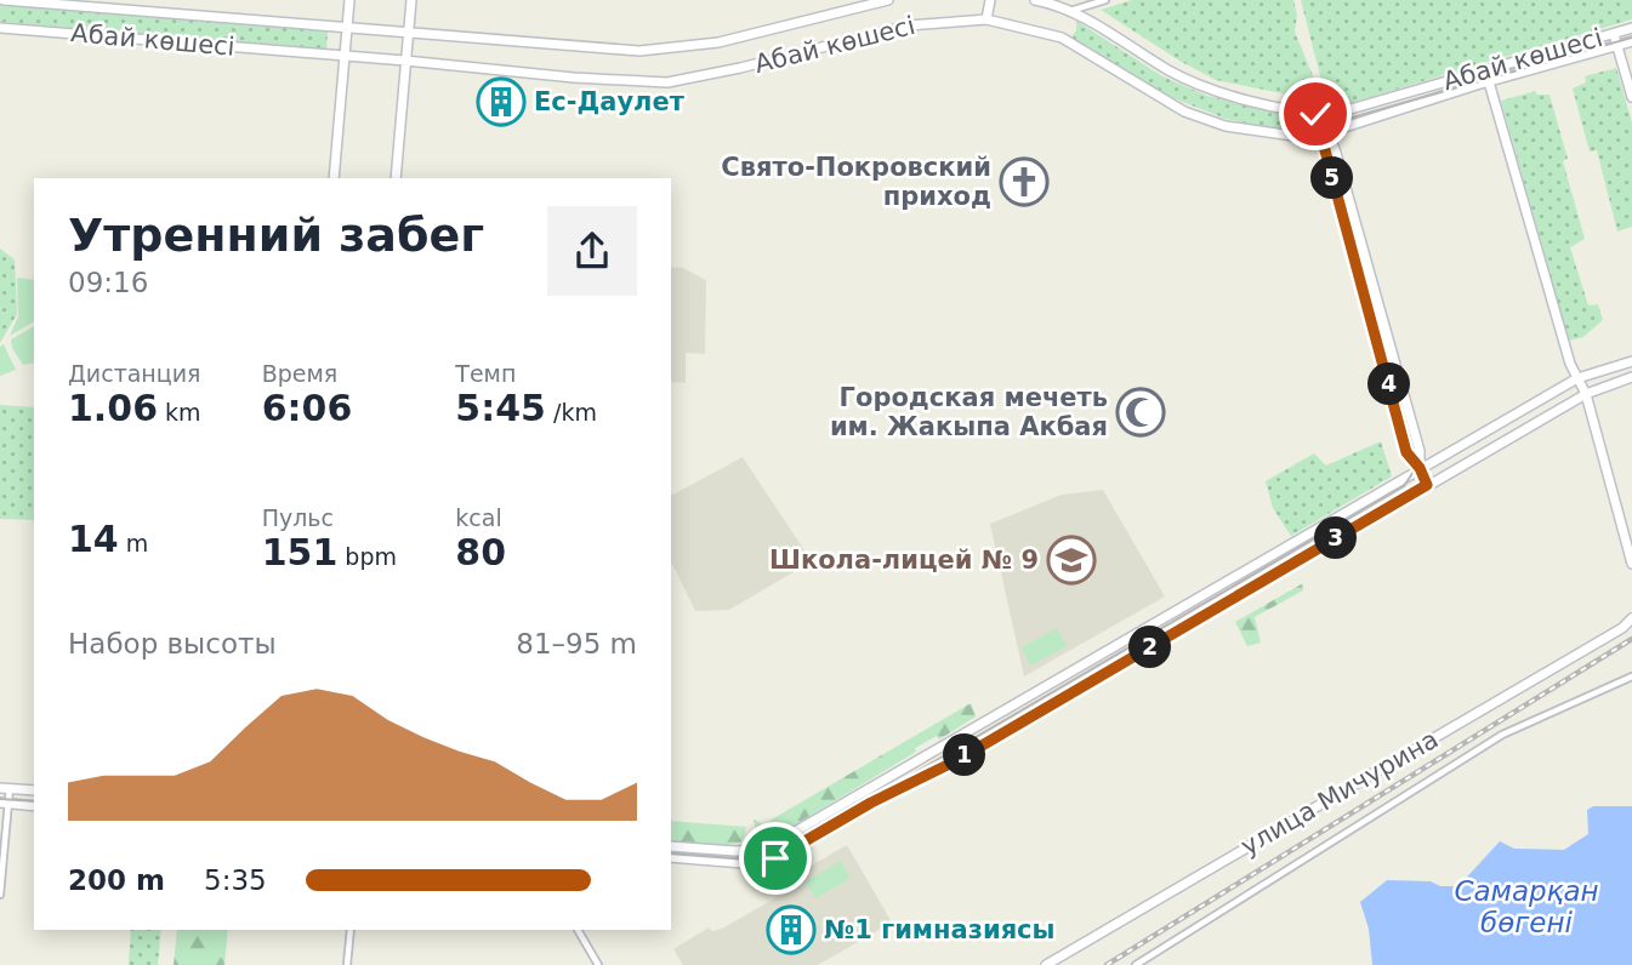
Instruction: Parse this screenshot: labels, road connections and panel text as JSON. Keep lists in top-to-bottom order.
{
  "streets": {
    "street": ["Абай көшесі", "улица Мичурина"]
  },
  "water": ["Самарқан бөгені"],
  "places": {
    "building": ["Ес-Даулет", "№1 гимназиясы"],
    "church": ["Свято-Покровский приход"],
    "mosque": ["Городская мечеть им. Жакыпа Акбая"],
    "school or university": ["Школа-лицей № 9"]
  },
  "page": {
    "pins": [
      "5",
      "4",
      "3",
      "2",
      "1"
    ],
    "heading": ["Утренний забег", "09:16"],
    "stats": [
      ["Дистанция", "1.06 km"],
      ["Время", "6:06"],
      ["Темп", "5:45 /km"],
      ["14 m"],
      ["Пульс", "151 bpm"],
      ["kcal", "80"]
    ],
    "chart": ["Набор высоты", "81–95 m"],
    "list": [
      {
        "name": "200 m",
        "note": "5:35"
      }
    ]
  }
}
